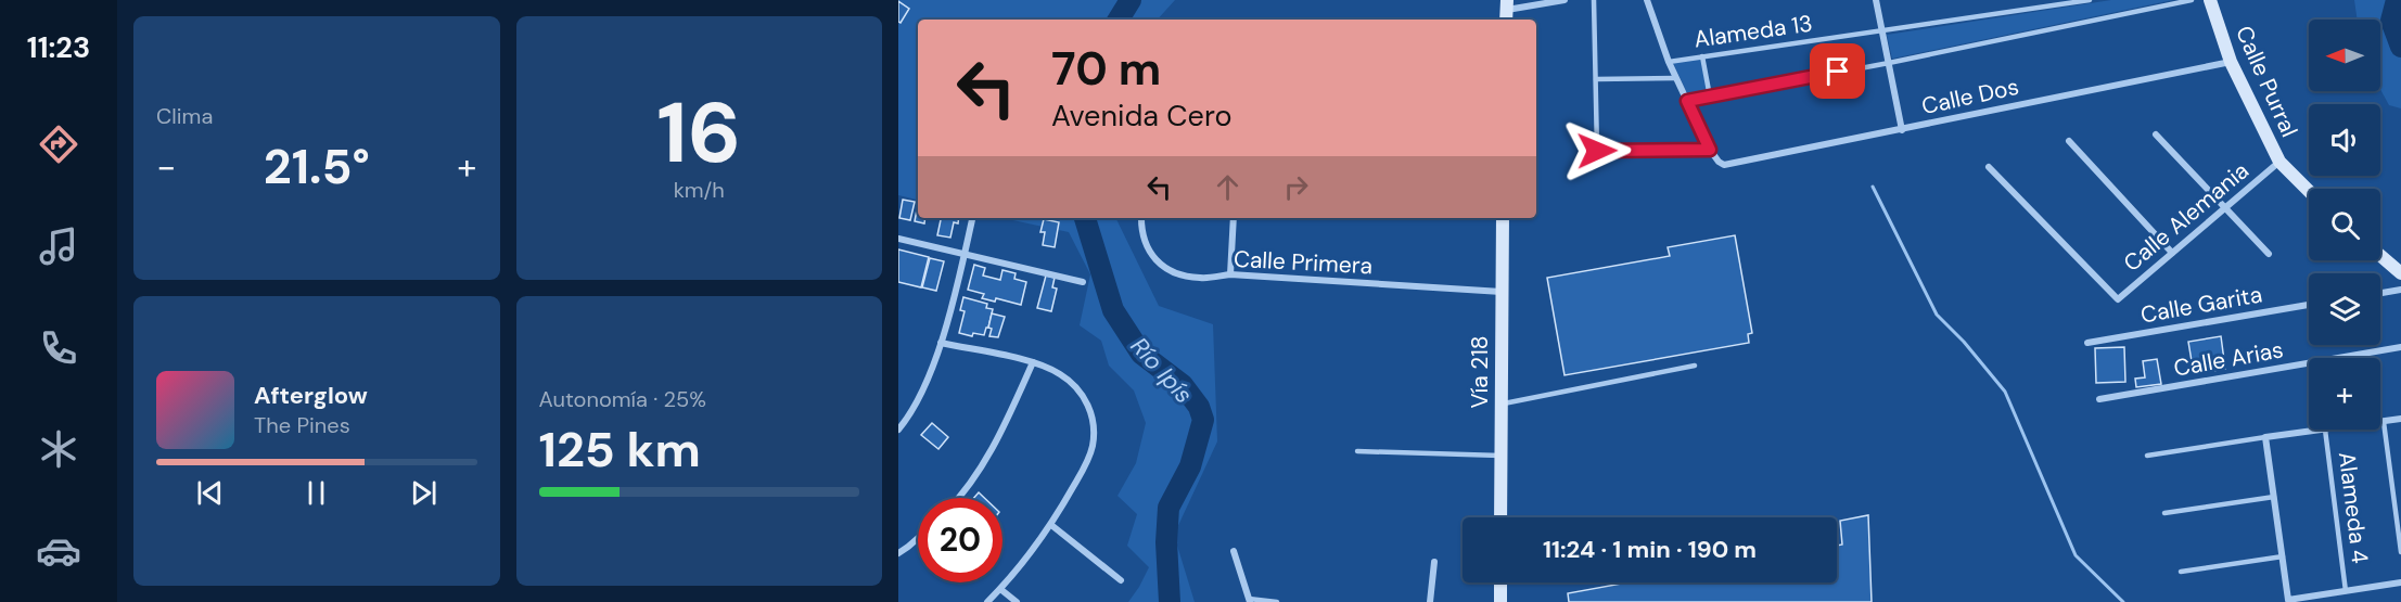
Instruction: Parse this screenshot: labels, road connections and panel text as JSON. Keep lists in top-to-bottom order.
{
  "streets": {
    "main road": ["Calle Purral", "Vía 218"],
    "street": [
      "Calle Dos",
      "Calle Alemania",
      "Calle Primera",
      "Calle Garita",
      "Calle Arias"
    ],
    "lane": ["Alameda 13", "Alameda 4"]
  },
  "crossings": [
    ["Calle Purral", "Calle Dos"],
    ["Calle Purral", "Calle Alemania"],
    ["Calle Primera", "Vía 218"]
  ],
  "water": ["Río Ipís"],
  "north": "left",
  "page": {
    "tabs": "11:23",
    "tile": [
      "Clima",
      ["16", "km/h"],
      ["Autonomía · 25%", "125 km"]
    ],
    "map_buttons": "+",
    "turn": ["70 m", "Avenida Cero"],
    "heat": ["−", "21.5°", "+"],
    "song": ["Afterglow", "The Pines"],
    "limit": "20",
    "trip": "11:24 · 1 min · 190 m"
  }
}
